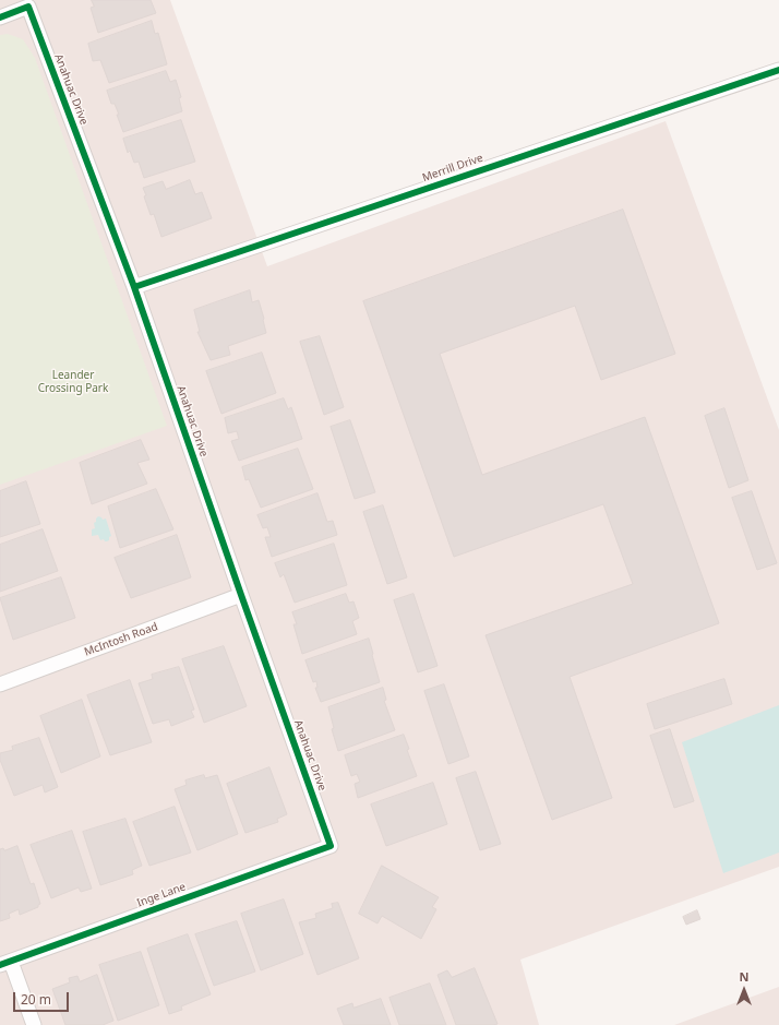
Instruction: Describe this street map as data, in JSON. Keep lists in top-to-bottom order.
{
  "streets": {
    "street": [
      "Anahuac Drive",
      "Merrill Drive",
      "McIntosh Road",
      "Inge Lane"
    ]
  },
  "crossings": [
    ["Anahuac Drive", "Merrill Drive"],
    ["Anahuac Drive", "McIntosh Road"],
    ["Anahuac Drive", "Inge Lane"]
  ],
  "parks": ["Leander Crossing Park"],
  "scale_bar": "20 m",
  "north": "top"
}
